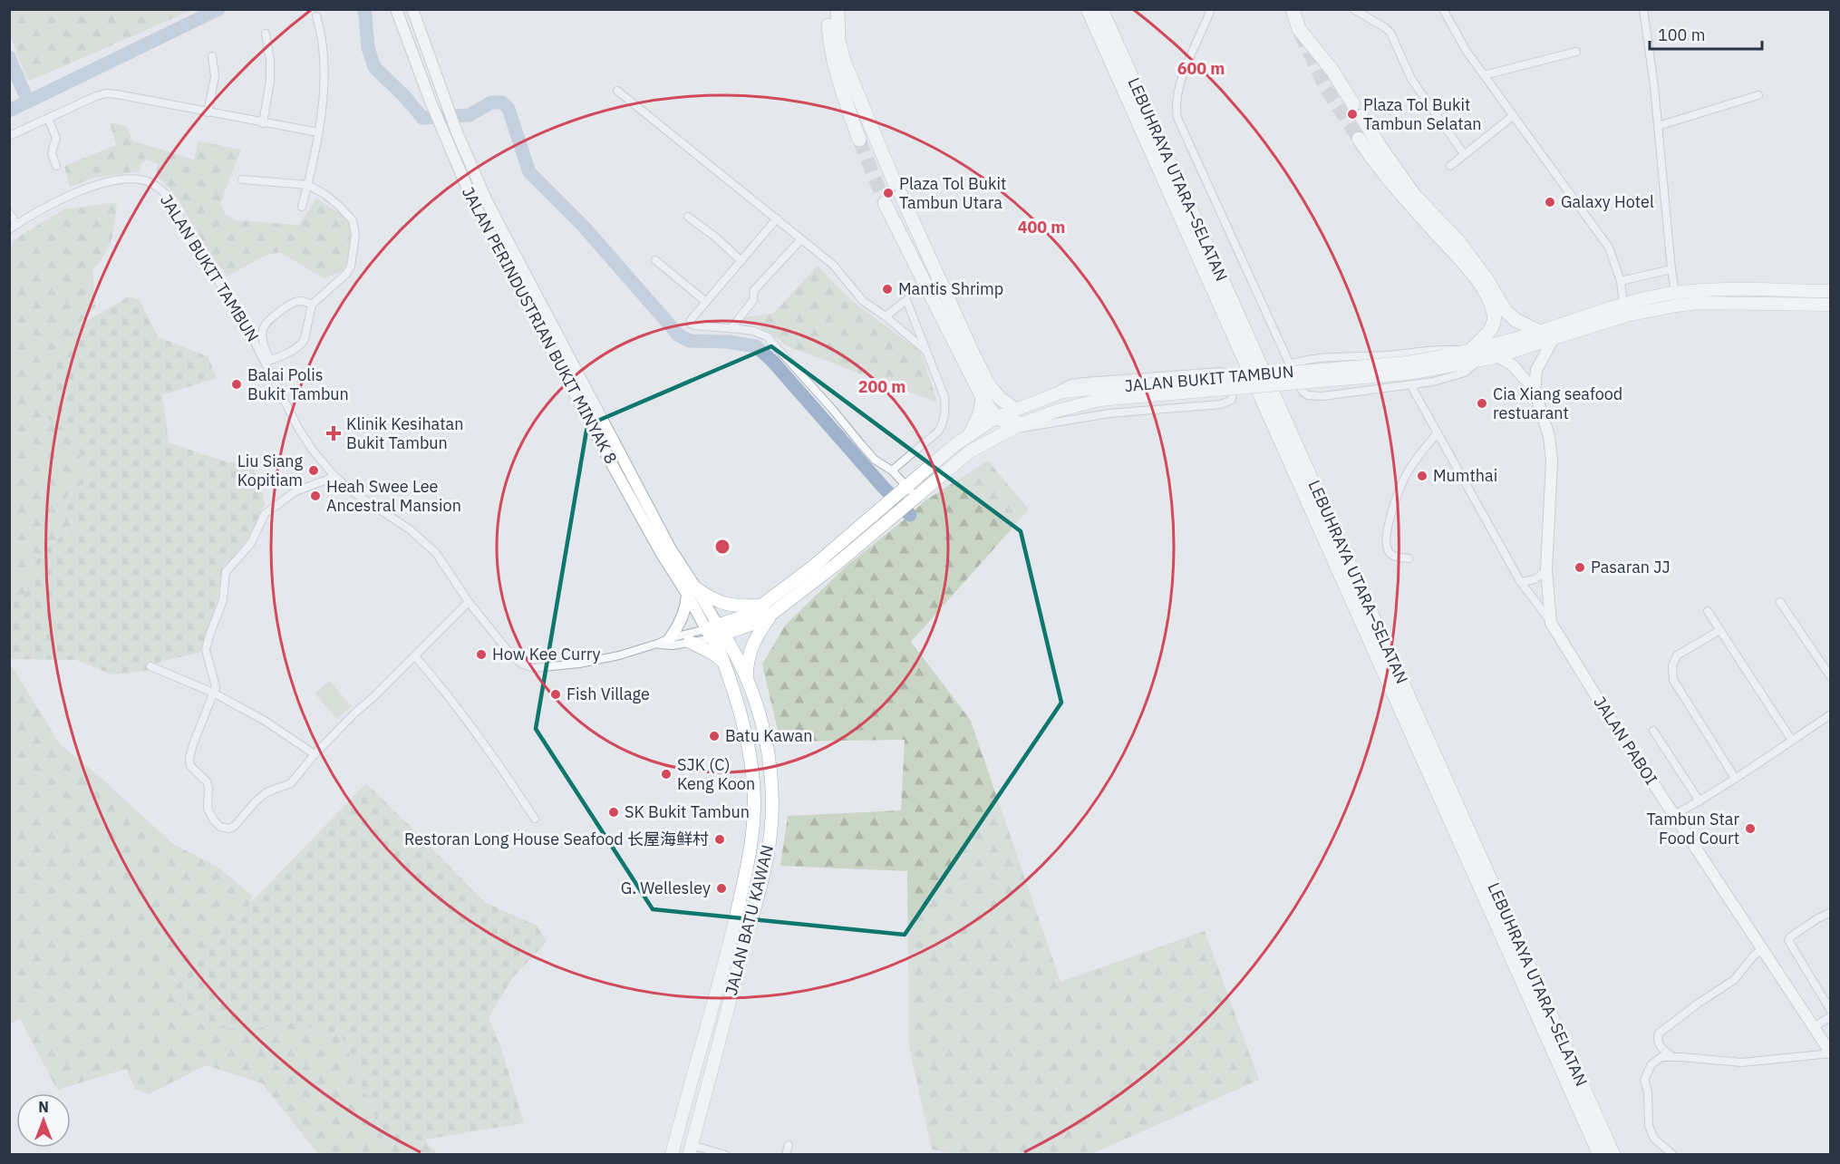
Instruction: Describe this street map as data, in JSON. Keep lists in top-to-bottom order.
{
  "streets": {
    "highway": ["LEBUHRAYA UTARA–SELATAN"],
    "main road": ["JALAN BUKIT TAMBUN", "JALAN BATU KAWAN"],
    "street": ["JALAN PERINDUSTRIAN BUKIT MINYAK 8", "JALAN PABOI"]
  },
  "crossings": [
    ["JALAN BUKIT TAMBUN", "JALAN PERINDUSTRIAN BUKIT MINYAK 8"],
    ["JALAN BUKIT TAMBUN", "JALAN PABOI"],
    ["JALAN BUKIT TAMBUN", "JALAN BATU KAWAN"],
    ["JALAN PERINDUSTRIAN BUKIT MINYAK 8", "JALAN BATU KAWAN"]
  ],
  "places": {
    "other": [
      "Plaza Tol Bukit Tambun Selatan",
      "Plaza Tol Bukit Tambun Utara",
      "Galaxy Hotel",
      "Mantis Shrimp",
      "Balai Polis Bukit Tambun",
      "Cia Xiang seafood restuarant",
      "Liu Siang Kopitiam",
      "Mumthai",
      "Heah Swee Lee Ancestral Mansion",
      "Pasaran JJ",
      "How Kee Curry",
      "Fish Village",
      "Batu Kawan",
      "SJK (C) Keng Koon",
      "SK Bukit Tambun",
      "Tambun Star Food Court",
      "Restoran Long House Seafood 长屋海鲜村",
      "G. Wellesley"
    ],
    "health": ["Klinik Kesihatan Bukit Tambun"]
  },
  "scale_bar": "100 m",
  "north": "top",
  "rings": ["600 m", "400 m", "200 m"]
}
